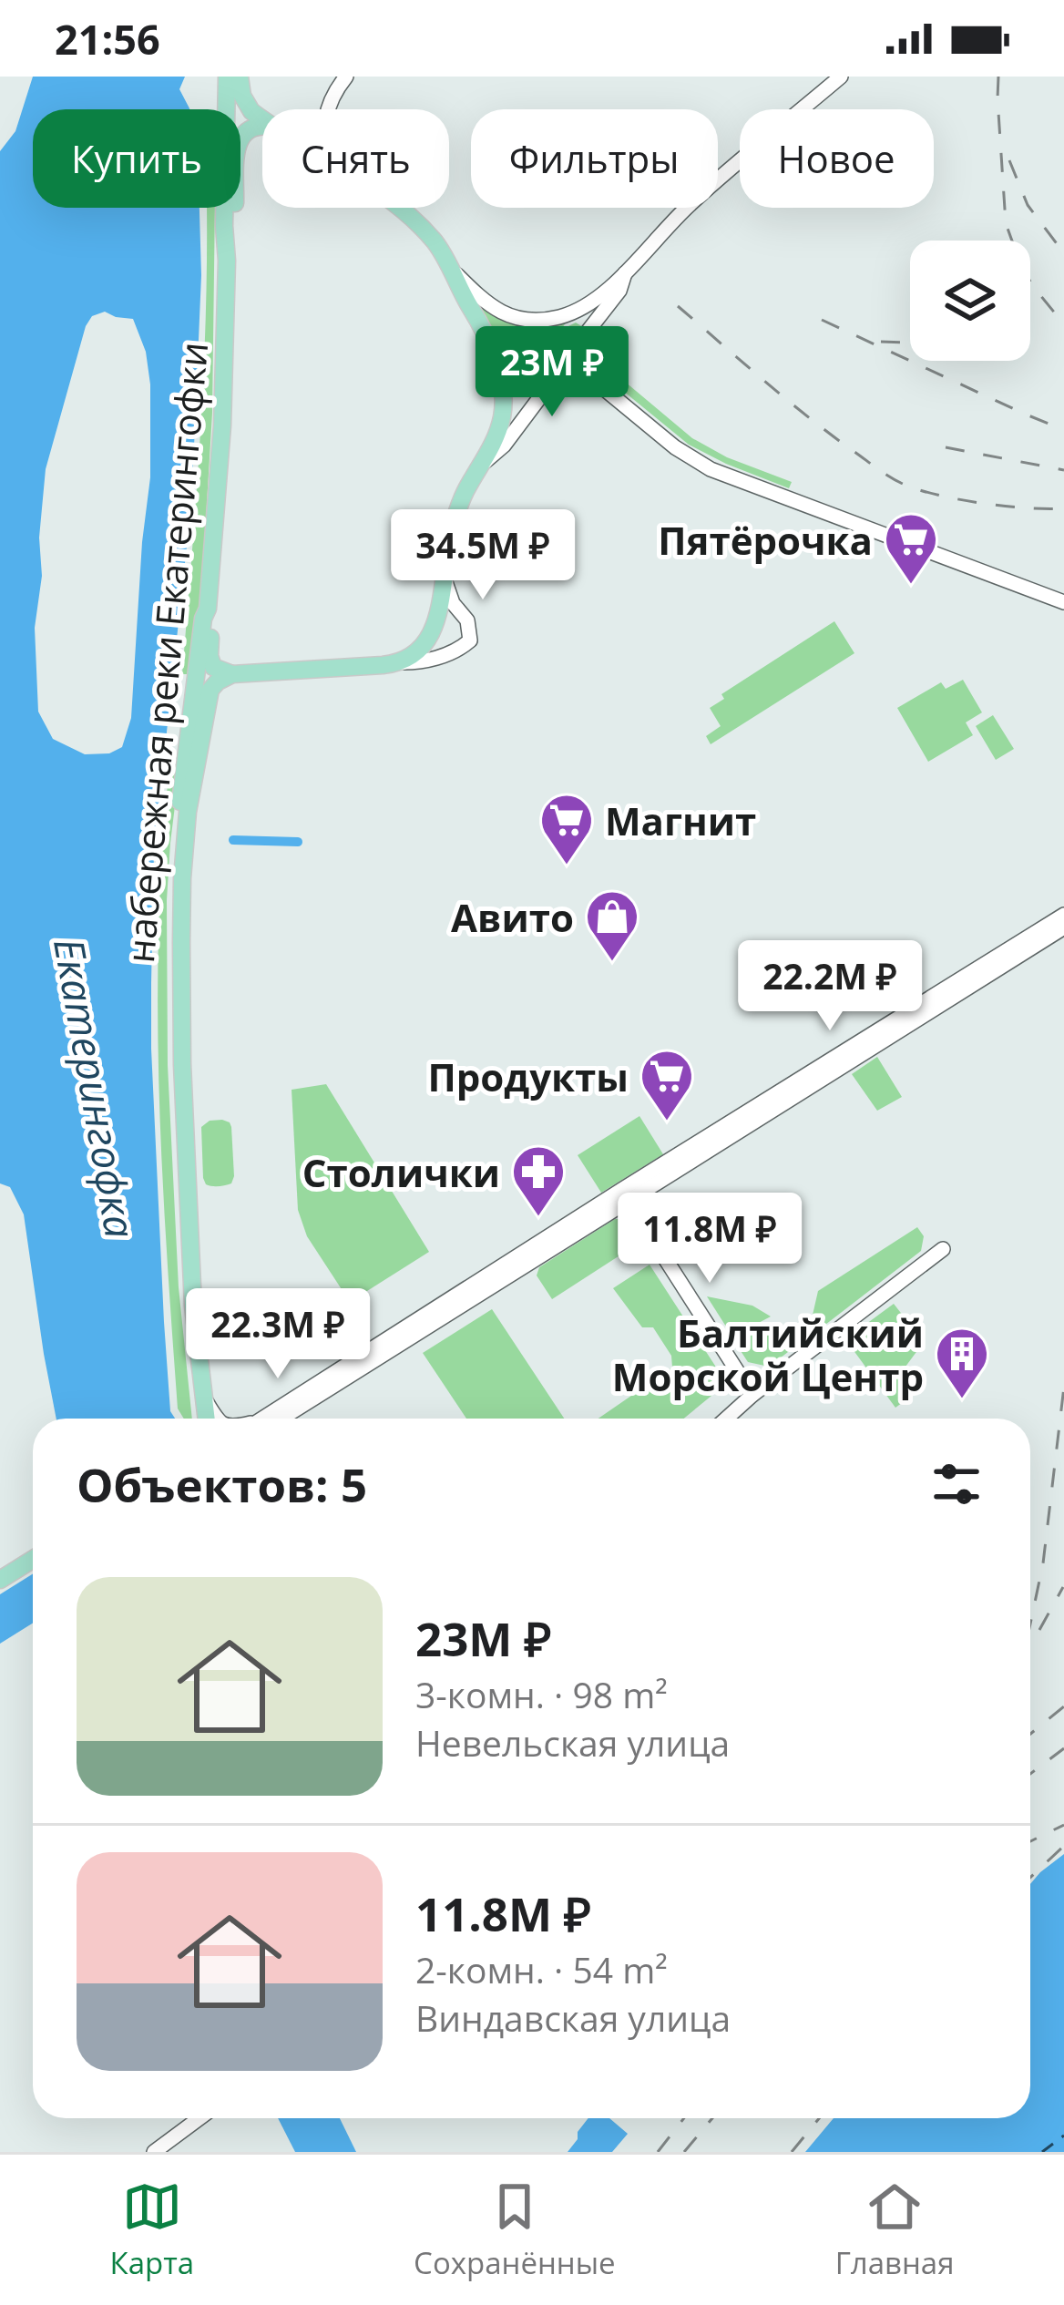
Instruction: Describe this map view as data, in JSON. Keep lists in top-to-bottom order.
{
  "streets": {
    "main road": ["набережная реки Екатерингофки"]
  },
  "water": ["Екатерингофка"],
  "places": {
    "supermarket": ["Пятёрочка", "Магнит", "Продукты"],
    "shop": ["Авито"],
    "pharmacy": ["Столички"],
    "building": ["Балтийский Морской Центр"]
  },
  "page": {
    "status": "21:56",
    "chip": [
      "Купить",
      "Снять",
      "Фильтры",
      "Новое"
    ],
    "price": [
      "23M ₽",
      "34.5M ₽",
      "22.2M ₽",
      "11.8M ₽",
      "22.3M ₽"
    ],
    "heading": "Объектов: 5",
    "list": [
      {
        "name": "23M ₽",
        "note": "3-комн. · 98 m² · Невельская улица"
      },
      {
        "name": "11.8M ₽",
        "note": "2-комн. · 54 m² · Виндавская улица"
      }
    ],
    "tabs": ["Карта", "Сохранённые", "Главная"]
  }
}
